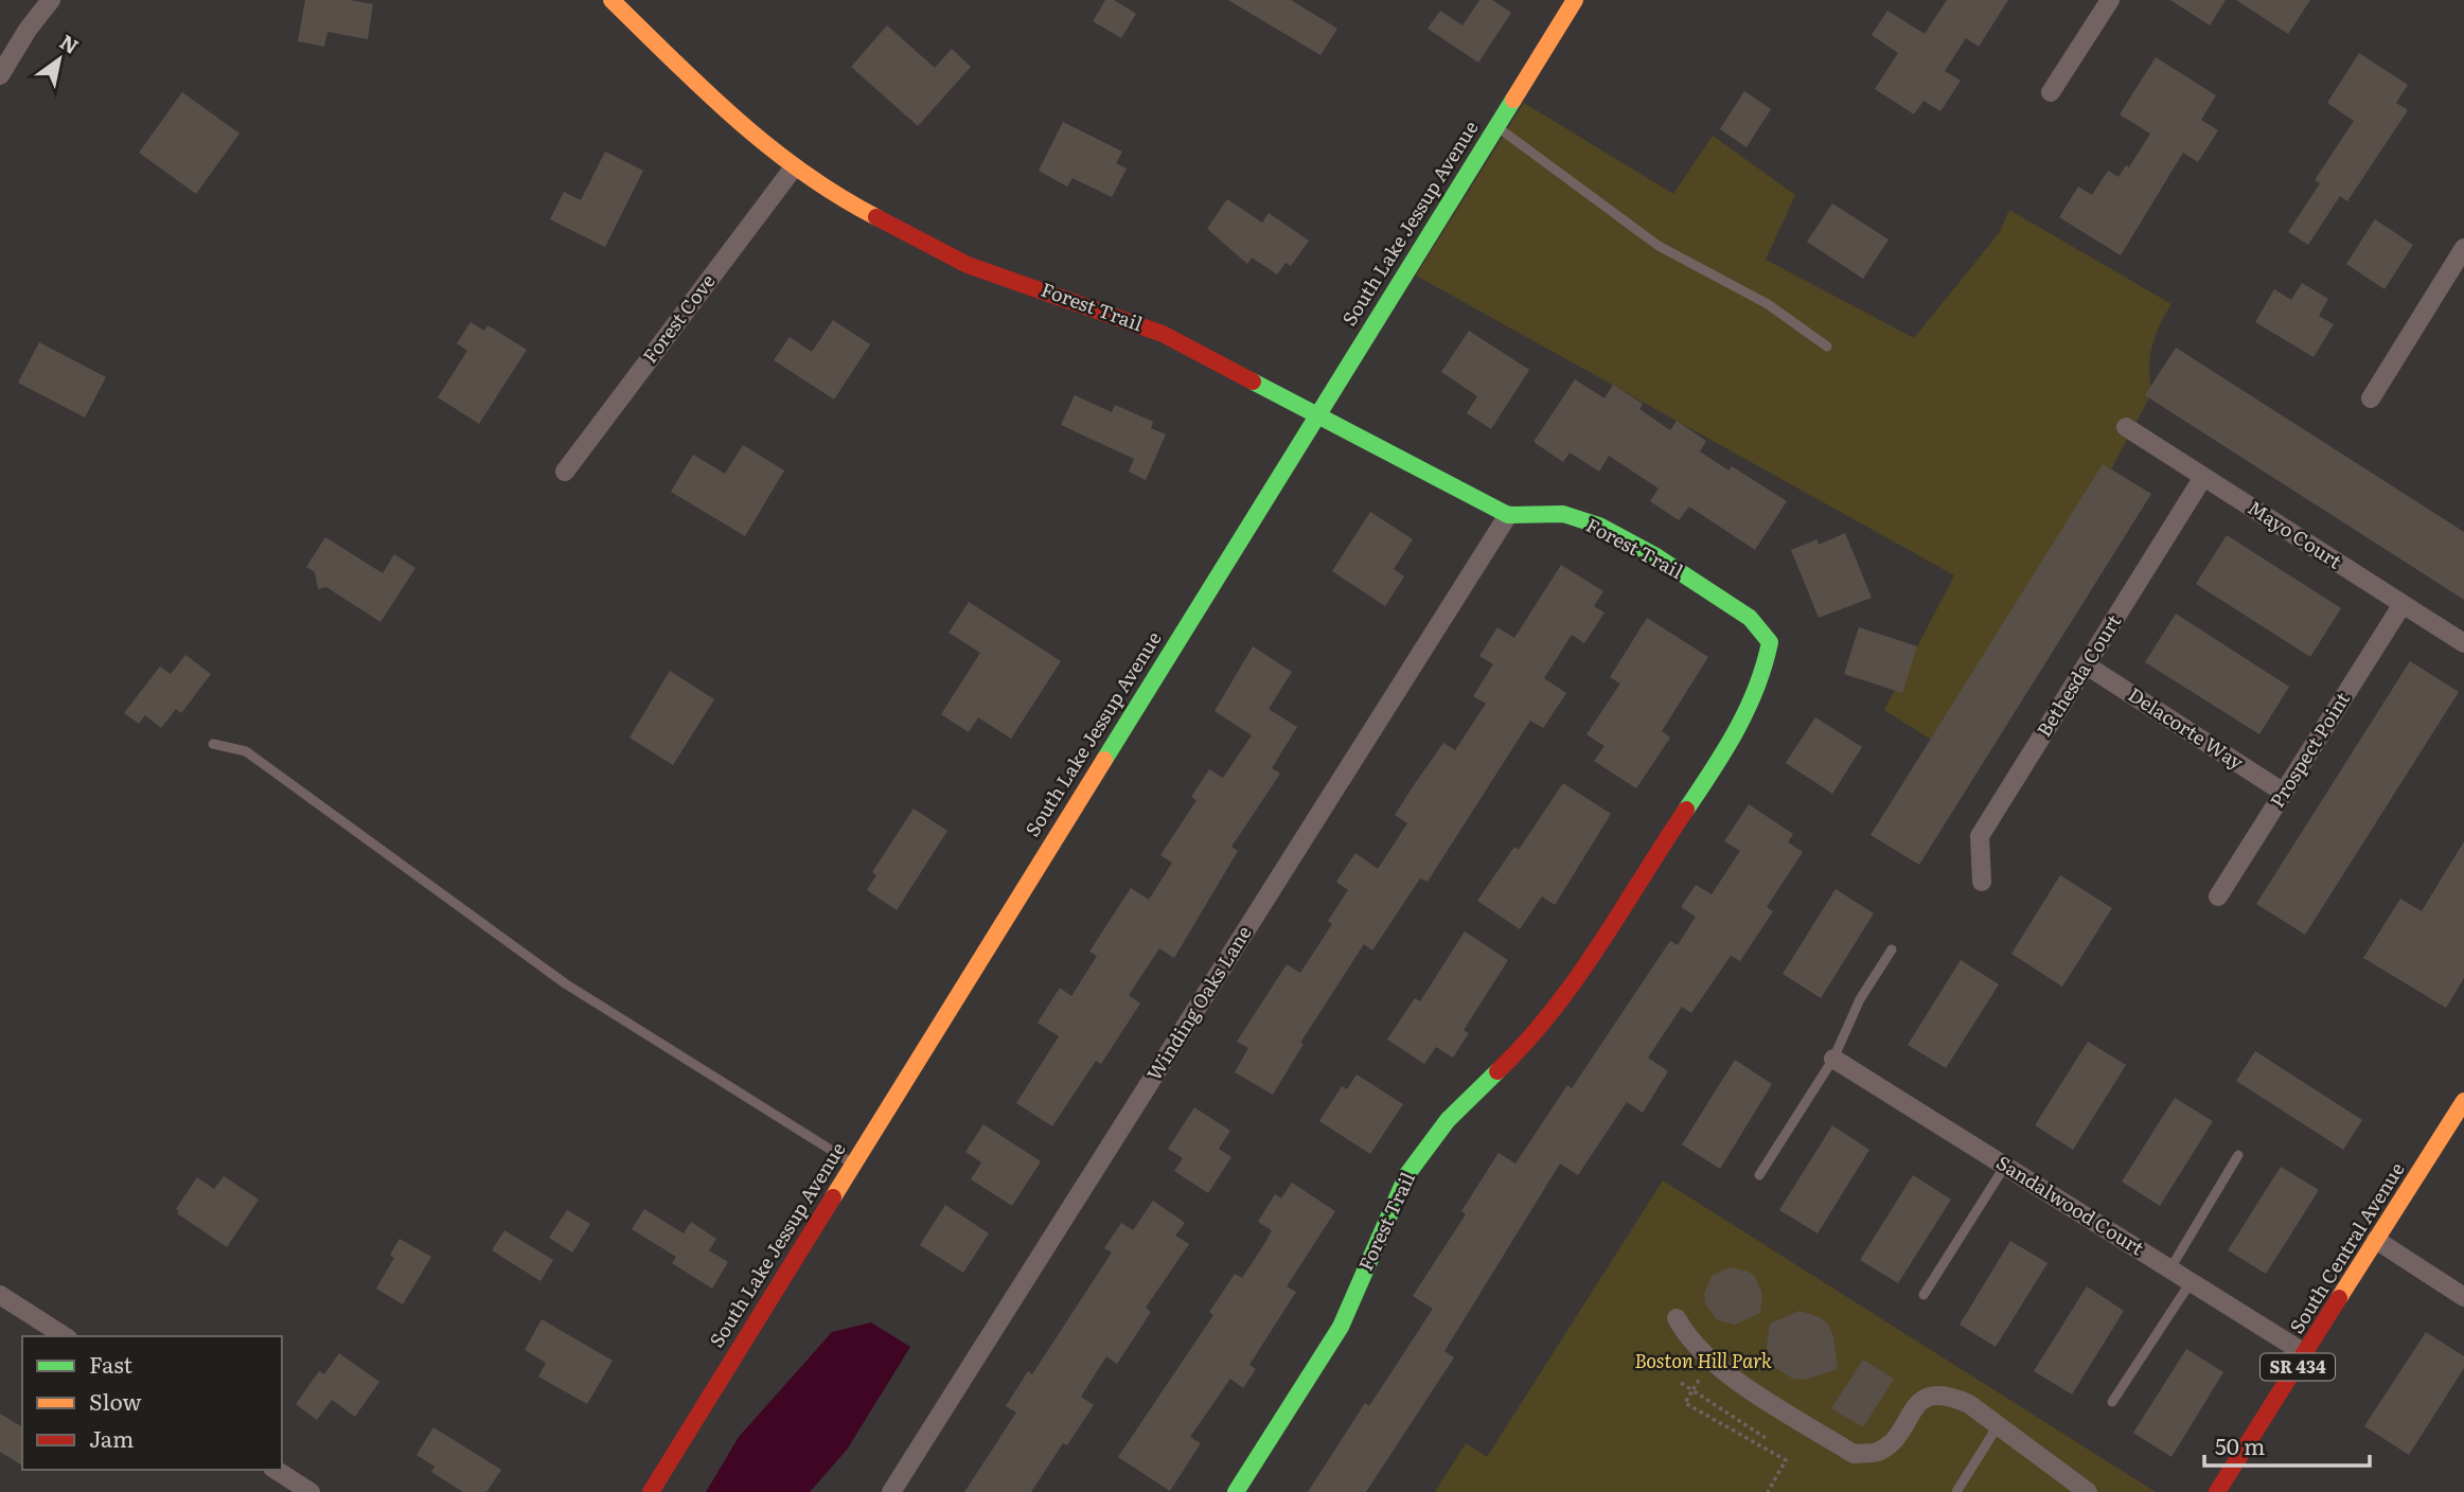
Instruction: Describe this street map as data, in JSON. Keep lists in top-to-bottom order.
{
  "streets": {
    "street": [
      "South Lake Jessup Avenue",
      "Forest Trail",
      "Forest Cove",
      "Mayo Court",
      "Bethesda Court",
      "Delacorte Way",
      "Prospect Point",
      "Winding Oaks Lane",
      "Sandalwood Court",
      "South Central Avenue",
      "SR 434"
    ]
  },
  "crossings": [
    ["South Lake Jessup Avenue", "Forest Trail"],
    ["Forest Trail", "Forest Cove"],
    ["Forest Trail", "Winding Oaks Lane"],
    ["Mayo Court", "Bethesda Court"],
    ["Mayo Court", "Prospect Point"],
    ["Bethesda Court", "Delacorte Way"],
    ["Delacorte Way", "Prospect Point"],
    ["Sandalwood Court", "South Central Avenue"]
  ],
  "parks": ["Boston Hill Park"],
  "legend": ["Fast", "Slow", "Jam"],
  "scale_bar": "50 m",
  "north": "top right"
}
